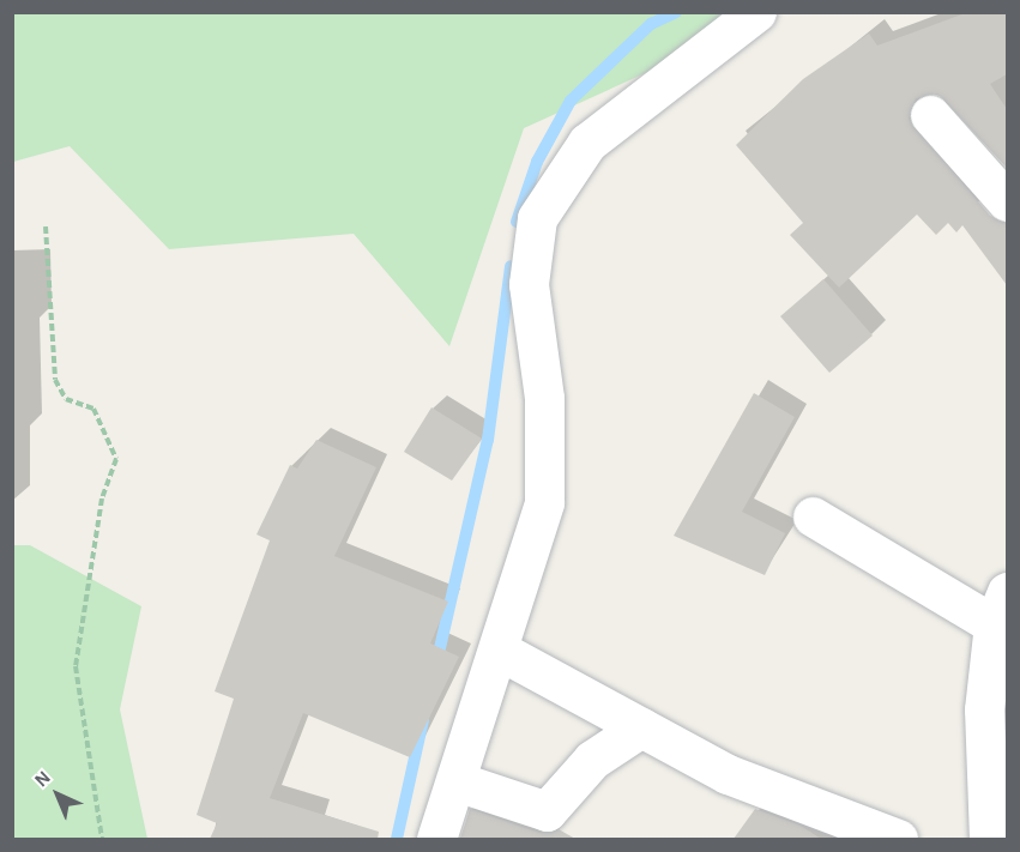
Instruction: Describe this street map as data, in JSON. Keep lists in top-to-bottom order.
{
  "north": "top left"
}
